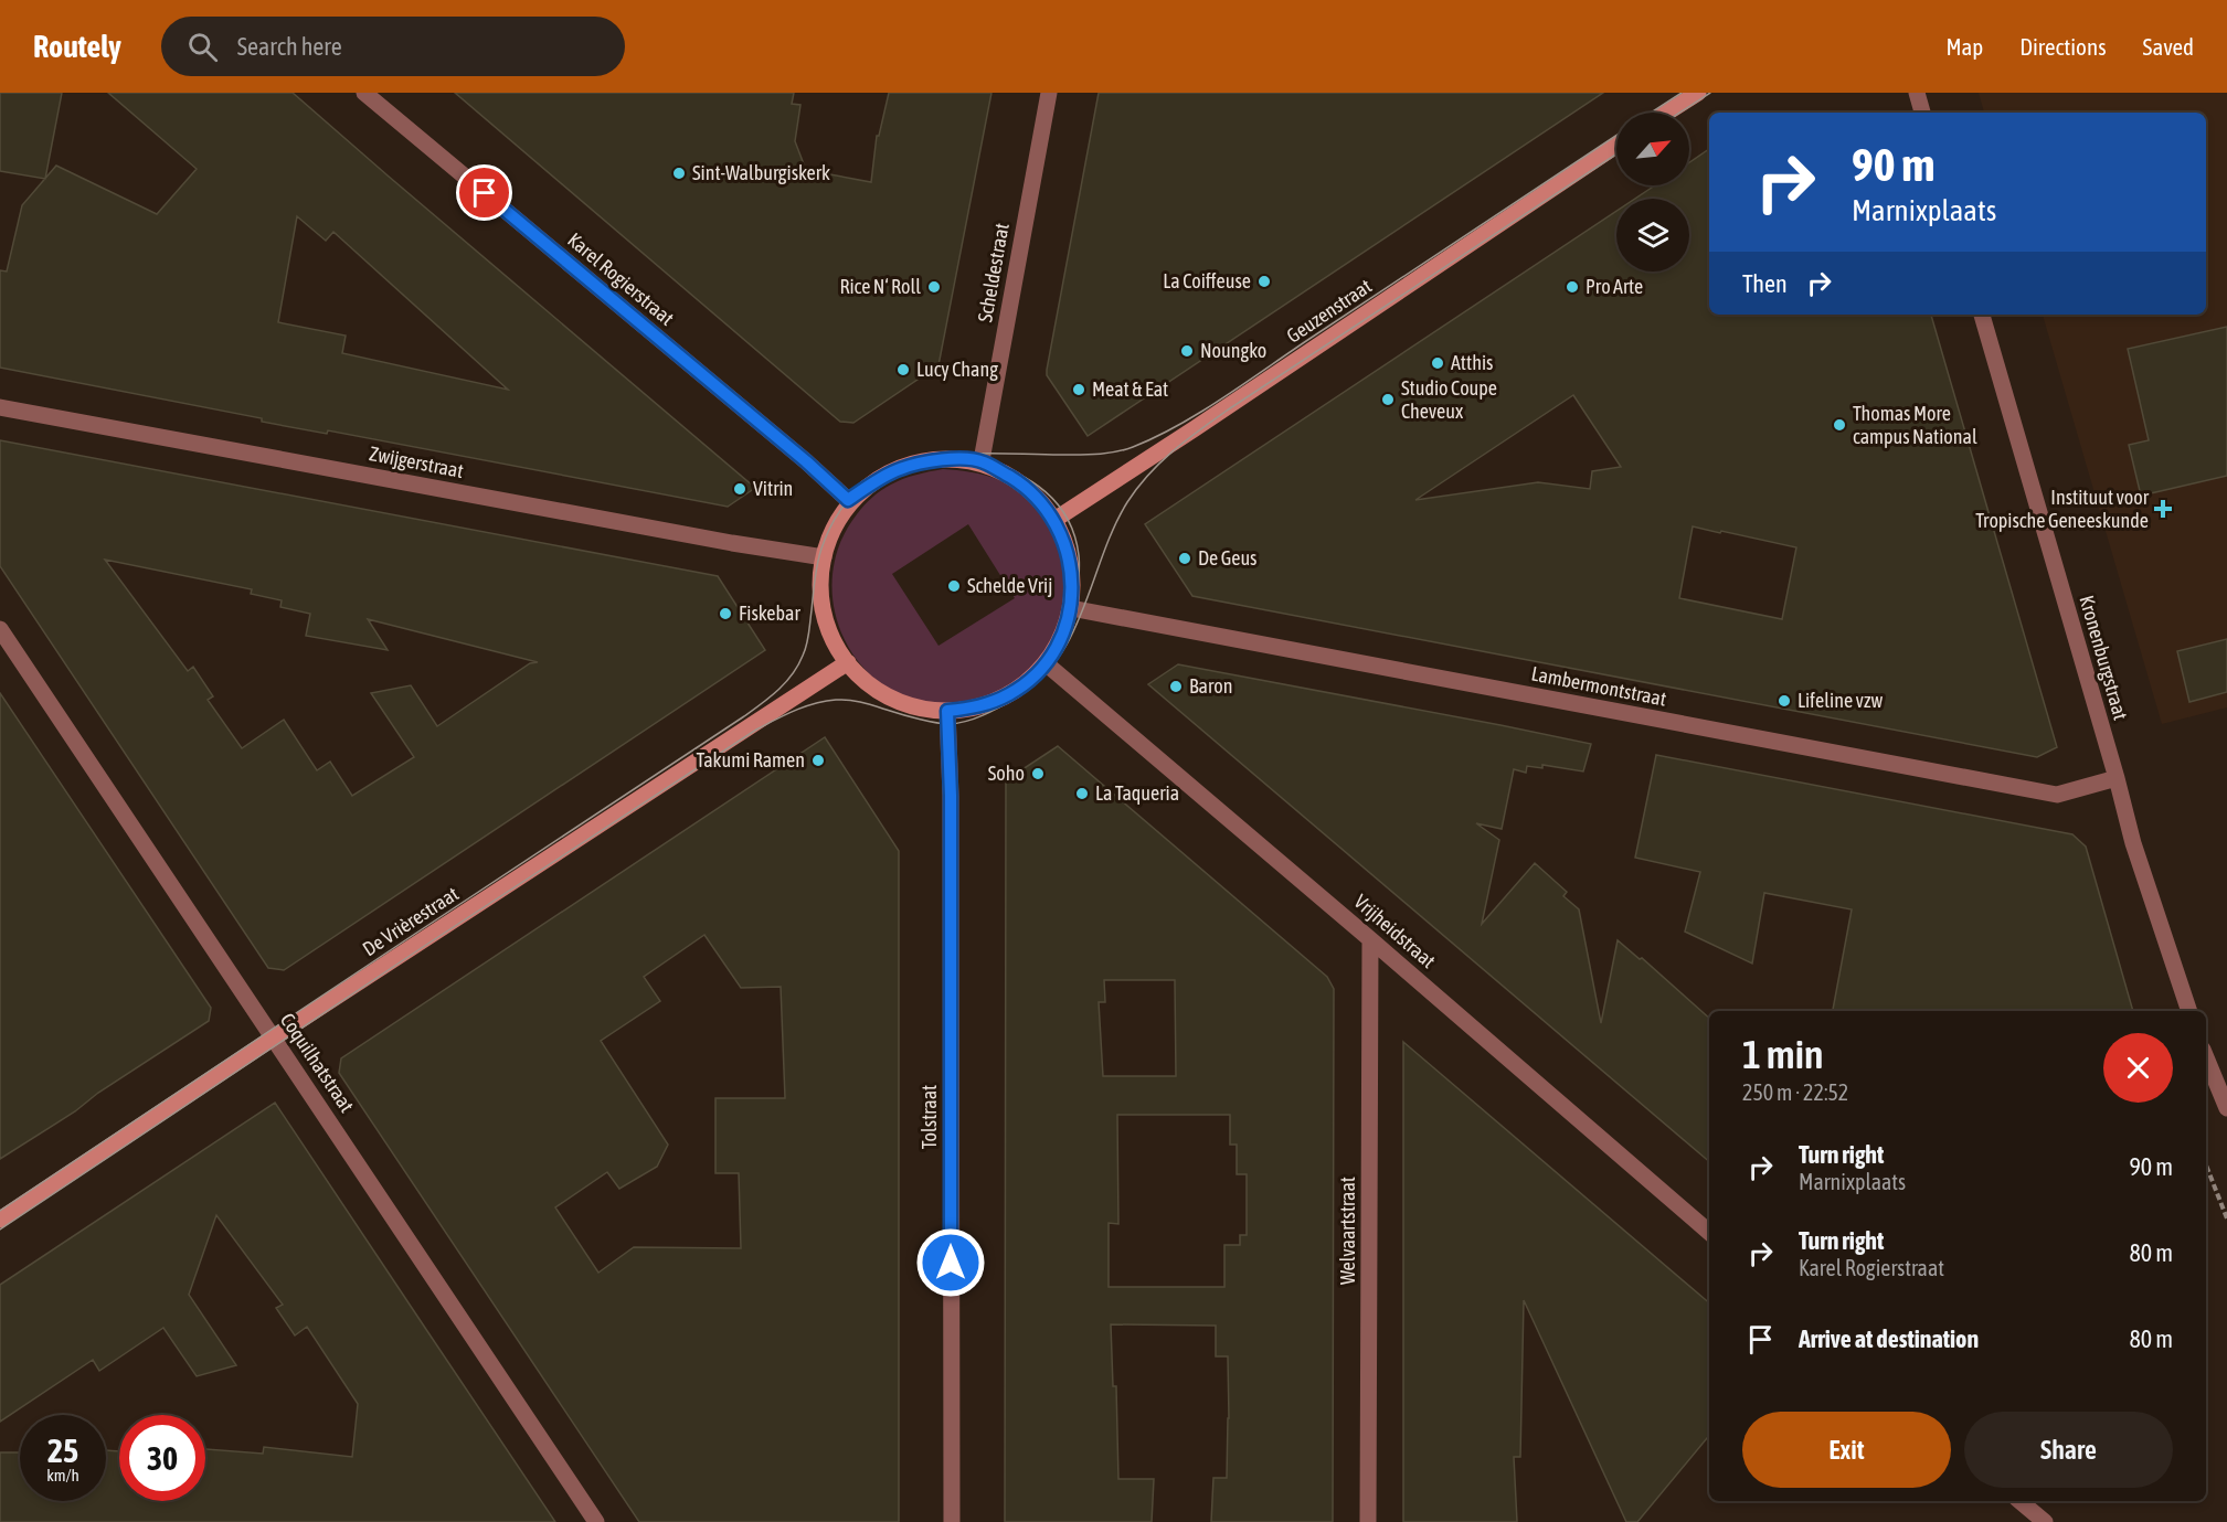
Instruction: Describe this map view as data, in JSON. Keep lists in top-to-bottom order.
{
  "streets": {
    "street": [
      "Scheldestraat",
      "Karel Rogierstraat",
      "Geuzenstraat",
      "Zwijgerstraat",
      "Kronenburgstraat",
      "Lambermontstraat",
      "De Vrièrestraat",
      "Vrijheidstraat",
      "Coquilhatstraat",
      "Tolstraat",
      "Welvaartstraat"
    ]
  },
  "crossings": [
    ["Kronenburgstraat", "Lambermontstraat"],
    ["De Vrièrestraat", "Coquilhatstraat"],
    ["Vrijheidstraat", "Welvaartstraat"]
  ],
  "places": {
    "other": [
      "Sint-Walburgiskerk",
      "La Coiffeuse",
      "Rice N‘ Roll",
      "Pro Arte",
      "Noungko",
      "Atthis",
      "Lucy Chang",
      "Meat & Eat",
      "Studio Coupe Cheveux",
      "Thomas More campus National",
      "Vitrin",
      "De Geus",
      "Schelde Vrij",
      "Fiskebar",
      "Baron",
      "Lifeline vzw",
      "Takumi Ramen",
      "Soho",
      "La Taqueria"
    ],
    "health": ["Instituut voor Tropische Geneeskunde"]
  },
  "north": "top right",
  "page": {
    "header": "Routely",
    "search": "Search here",
    "nav": ["Map", "Directions", "Saved"],
    "turn": ["90 m", "Marnixplaats"],
    "then": "Then",
    "heading": ["1 min", "250 m · 22:52"],
    "list": [
      {
        "name": "Turn right",
        "note": "Marnixplaats",
        "value": "90 m"
      },
      {
        "name": "Turn right",
        "note": "Karel Rogierstraat",
        "value": "80 m"
      },
      {
        "name": "Arrive at destination",
        "value": "80 m"
      }
    ],
    "buttons": ["Exit", "Share"],
    "speed": "25 km/h",
    "limit": "30"
  }
}
